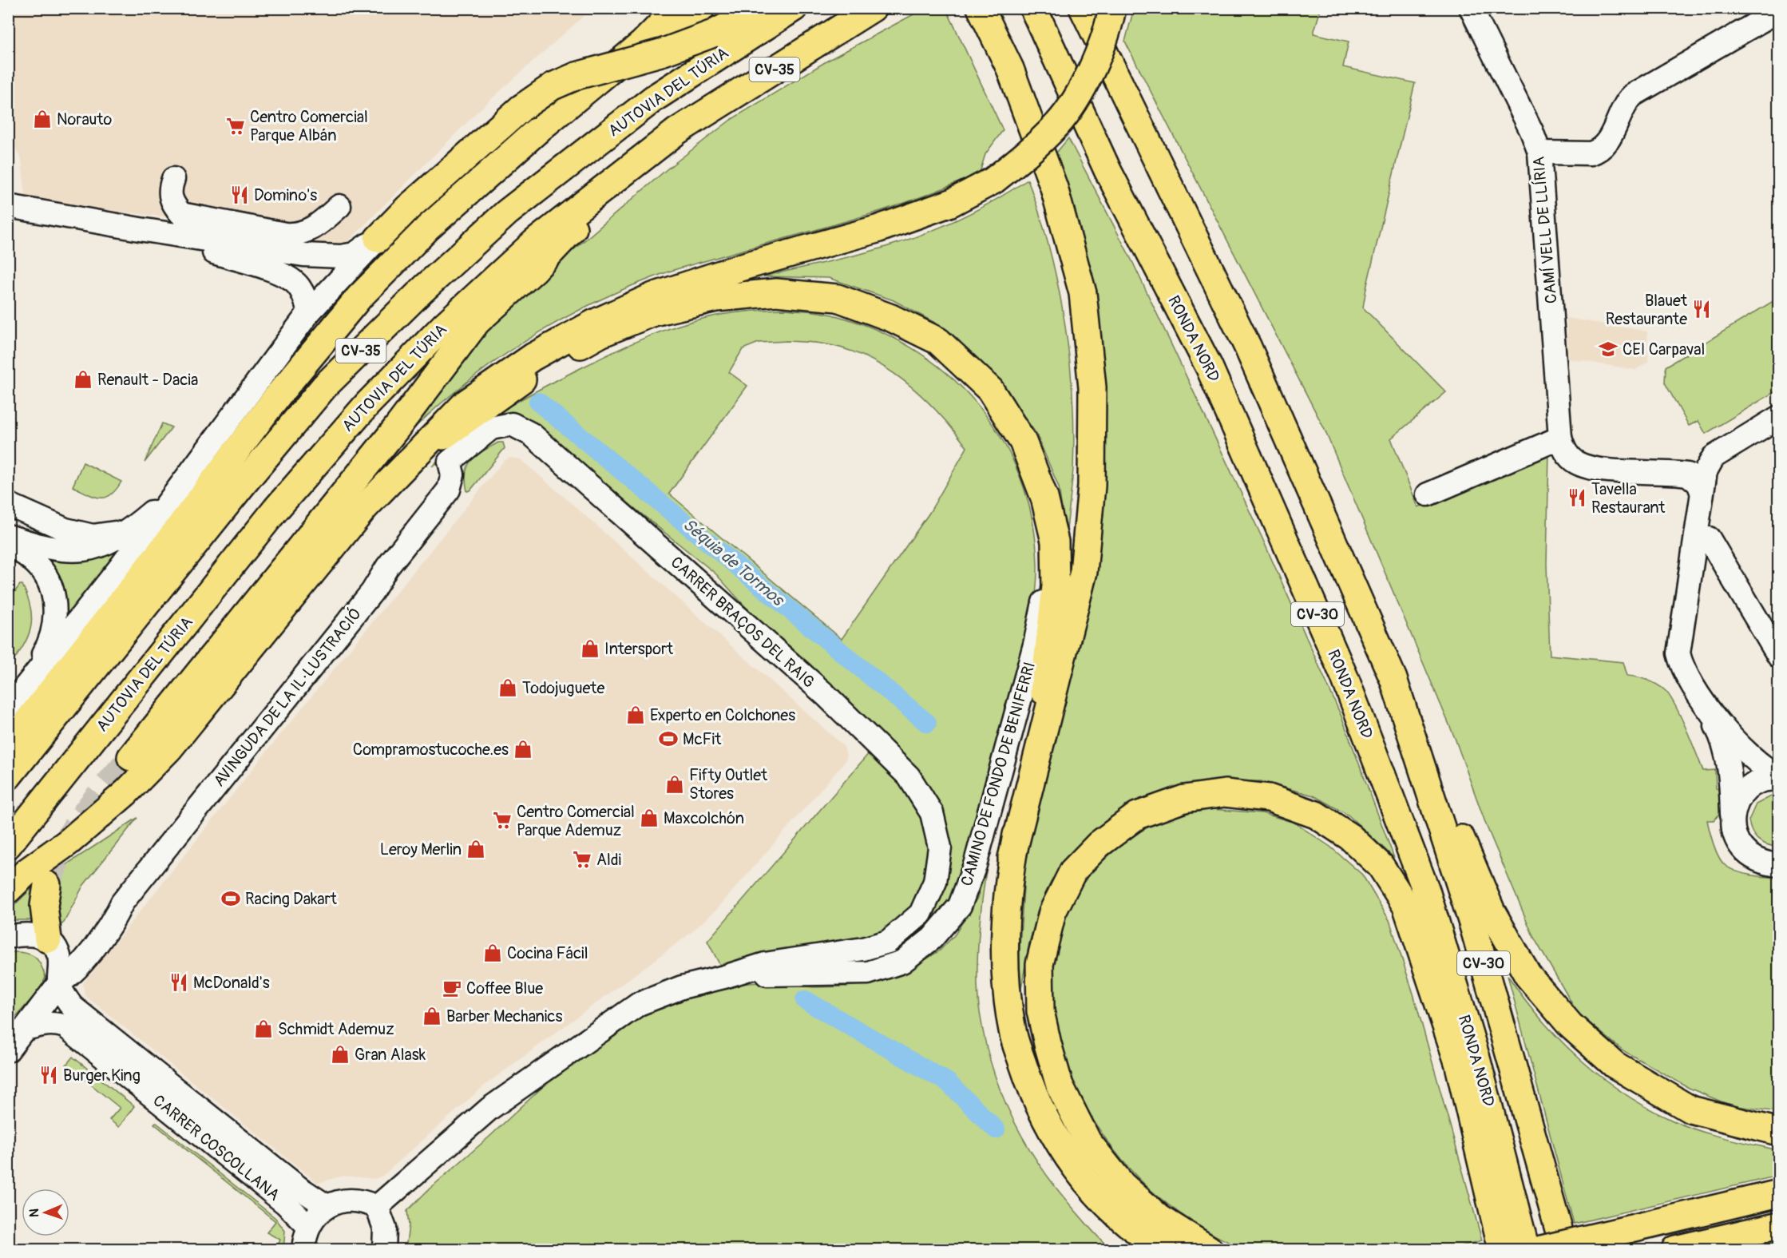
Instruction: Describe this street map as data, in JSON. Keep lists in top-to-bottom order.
{
  "streets": {
    "main road": [
      "CV-35",
      "AUTOVIA DEL TÚRIA",
      "RONDA NORD",
      "CV-30"
    ],
    "street": [
      "CAMÍ VELL DE LLÍRIA",
      "CARRER BRAÇOS DEL RAIG",
      "AVINGUDA DE LA IL·LUSTRACIÓ",
      "CAMINO DE FONDO DE BENIFERRI",
      "CARRER COSCOLLANA"
    ]
  },
  "crossings": [
    ["CARRER BRAÇOS DEL RAIG", "AVINGUDA DE LA IL·LUSTRACIÓ"],
    ["CARRER BRAÇOS DEL RAIG", "CAMINO DE FONDO DE BENIFERRI"],
    ["AVINGUDA DE LA IL·LUSTRACIÓ", "CARRER COSCOLLANA"]
  ],
  "water": ["Séquia de Tormos"],
  "places": {
    "shop": [
      "Norauto",
      "Renault - Dacia",
      "Intersport",
      "Todojuguete",
      "Experto en Colchones",
      "Compramostucoche.es",
      "Fifty Outlet Stores",
      "Maxcolchón",
      "Leroy Merlin",
      "Cocina Fácil",
      "Barber Mechanics",
      "Schmidt Ademuz",
      "Gran Alask"
    ],
    "supermarket": ["Centro Comercial Parque Albán", "Centro Comercial Parque Ademuz", "Aldi"],
    "restaurant": [
      "Domino's",
      "Blauet Restaurante",
      "Tavella Restaurant",
      "McDonald's",
      "Burger King"
    ],
    "school or university": ["CEI Carpaval"],
    "sports": ["McFit", "Racing Dakart"],
    "cafe": ["Coffee Blue"]
  },
  "north": "left"
}
